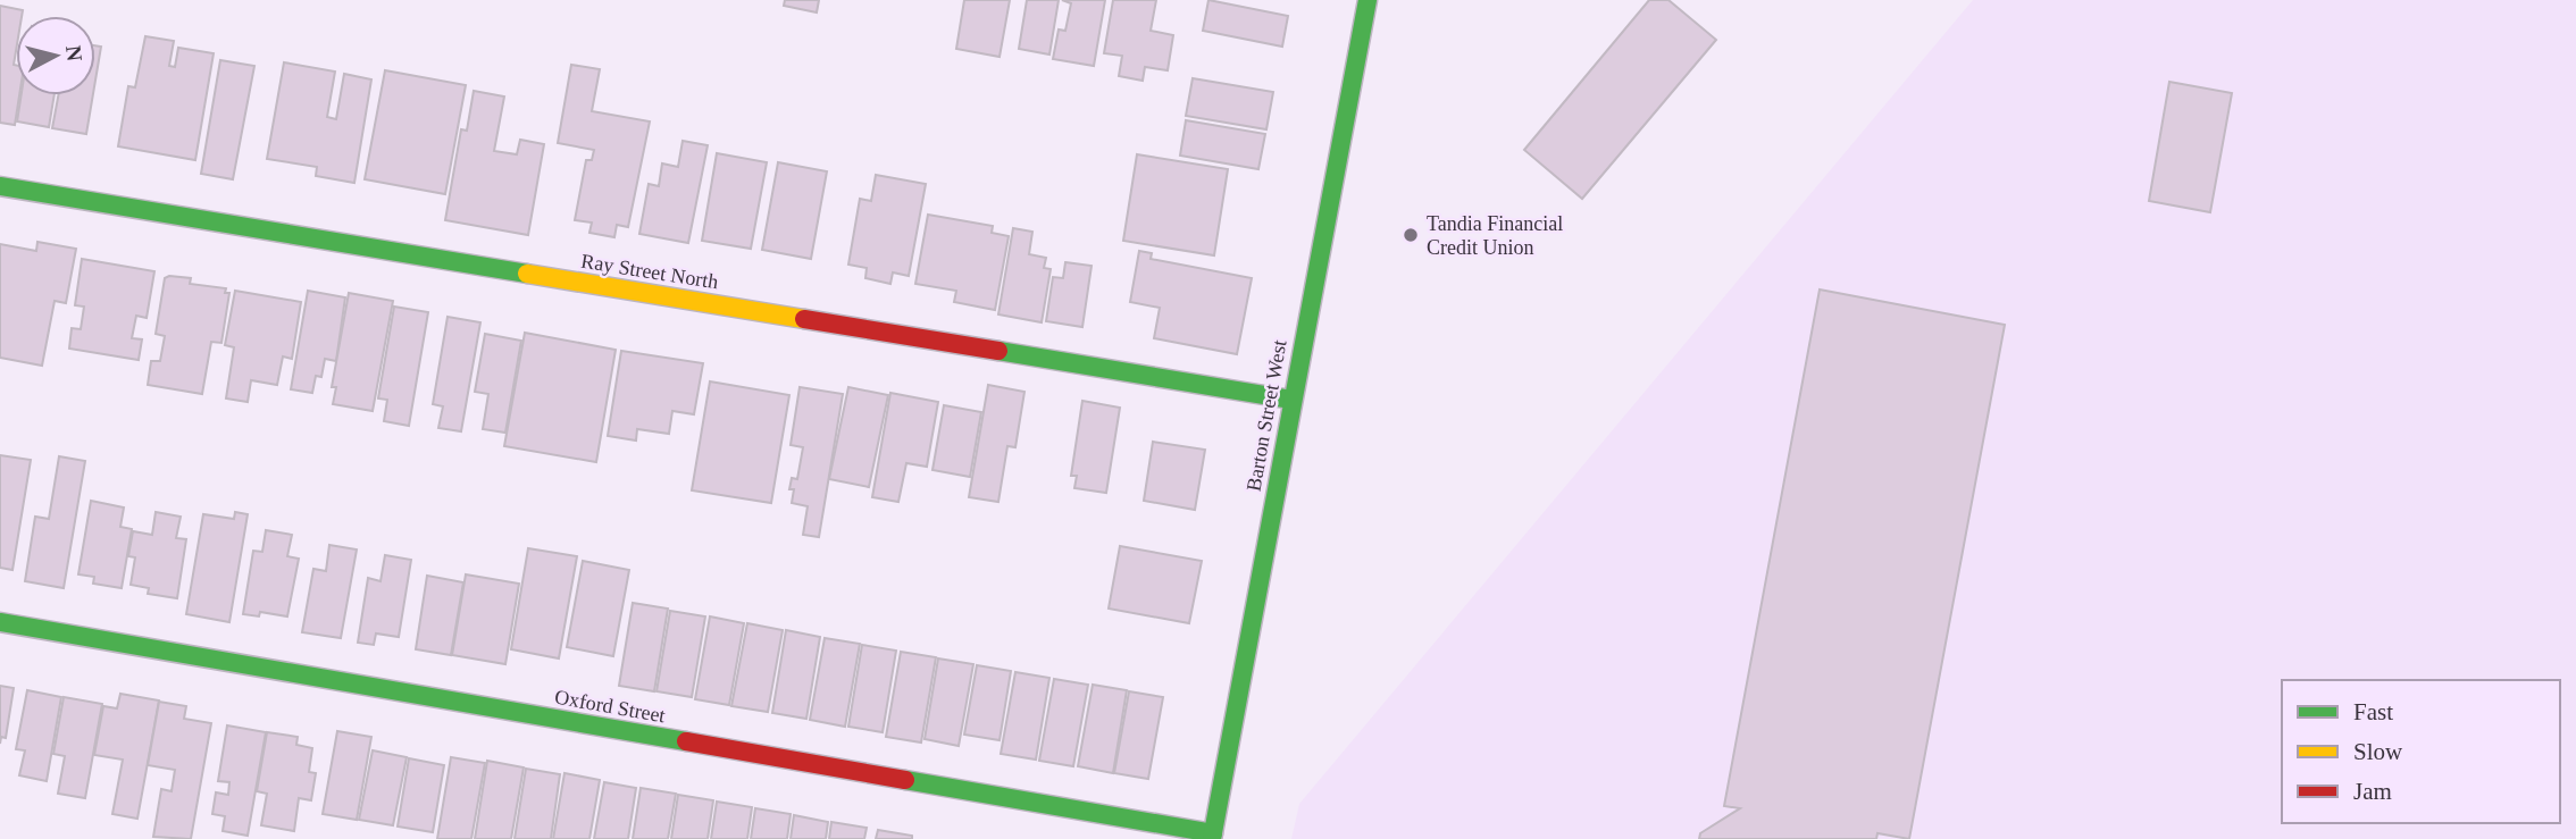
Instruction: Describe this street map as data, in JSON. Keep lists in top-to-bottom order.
{
  "streets": {
    "street": ["Ray Street North", "Barton Street West", "Oxford Street"]
  },
  "crossings": [
    ["Ray Street North", "Barton Street West"],
    ["Barton Street West", "Oxford Street"]
  ],
  "places": ["Tandia Financial Credit Union"],
  "legend": ["Fast", "Slow", "Jam"],
  "north": "right"
}
